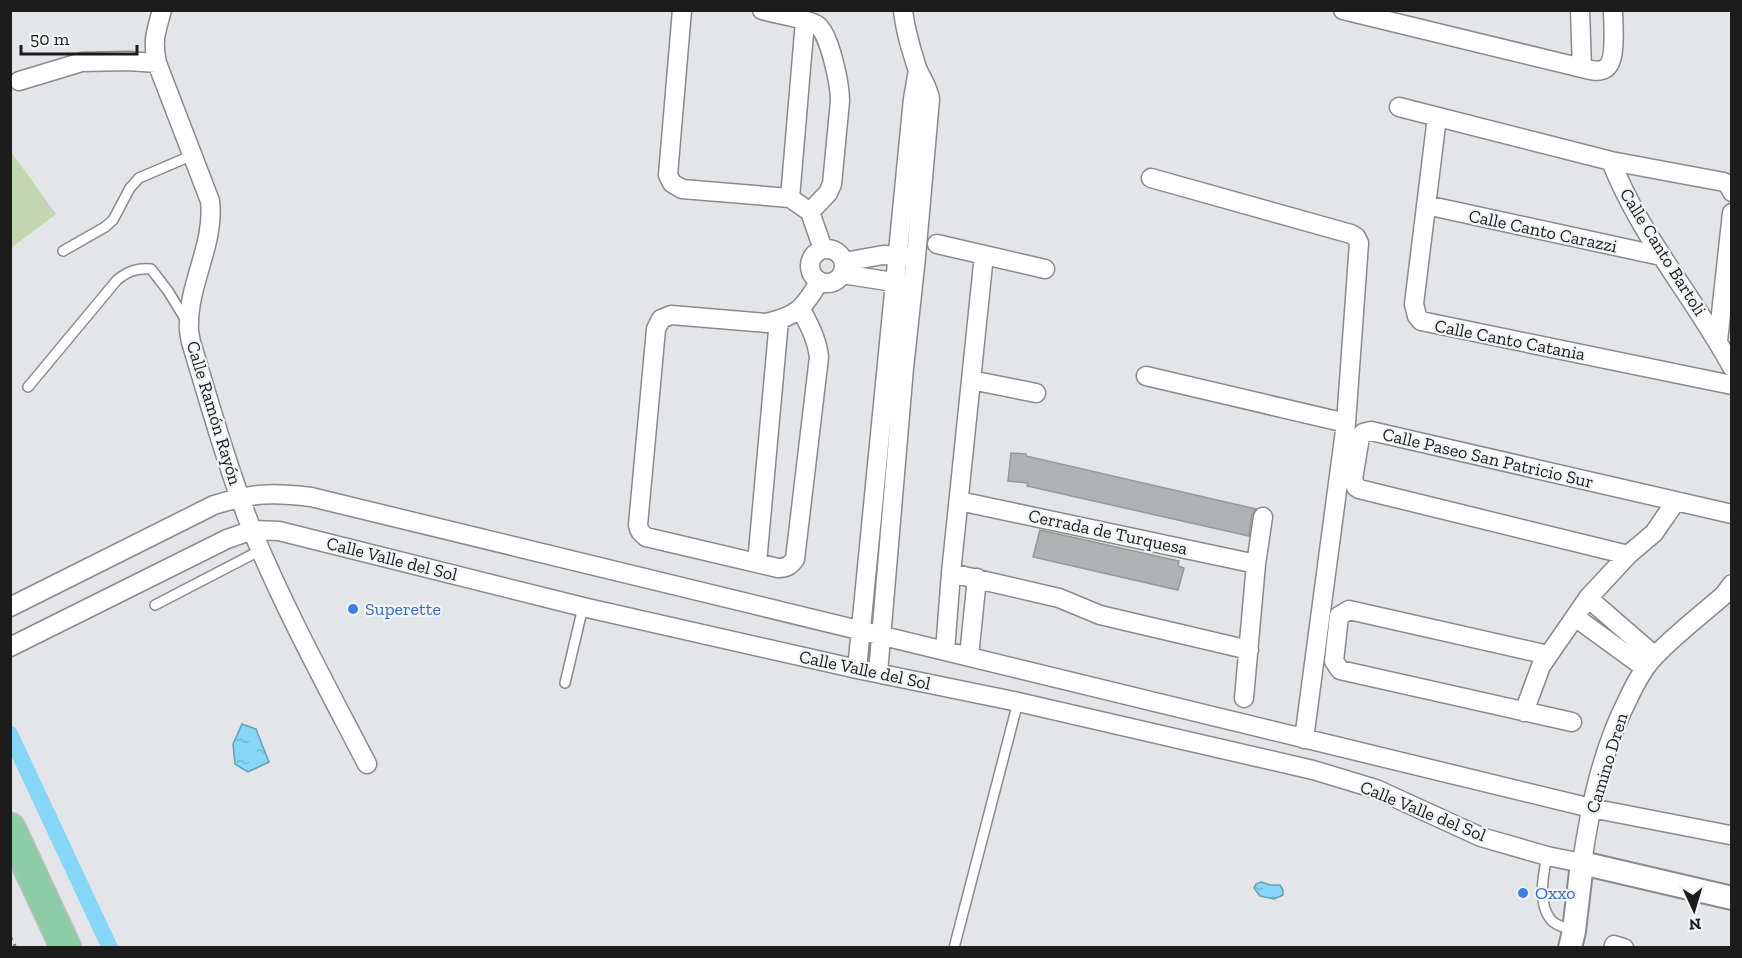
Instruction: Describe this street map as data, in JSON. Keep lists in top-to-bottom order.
{
  "streets": {
    "street": [
      "Calle Canto Carazzi",
      "Calle Canto Bartoli",
      "Calle Canto Catania",
      "Calle Ramón Rayón",
      "Calle Paseo San Patricio Sur",
      "Cerrada de Turquesa",
      "Calle Valle del Sol",
      "Camino Dren"
    ]
  },
  "crossings": [
    ["Calle Canto Carazzi", "Calle Canto Bartoli"],
    ["Calle Canto Carazzi", "Calle Canto Catania"],
    ["Calle Ramón Rayón", "Calle Valle del Sol"],
    ["Calle Valle del Sol", "Camino Dren"]
  ],
  "places": ["Superette", "Oxxo"],
  "scale_bar": "50 m",
  "north": "bottom"
}
